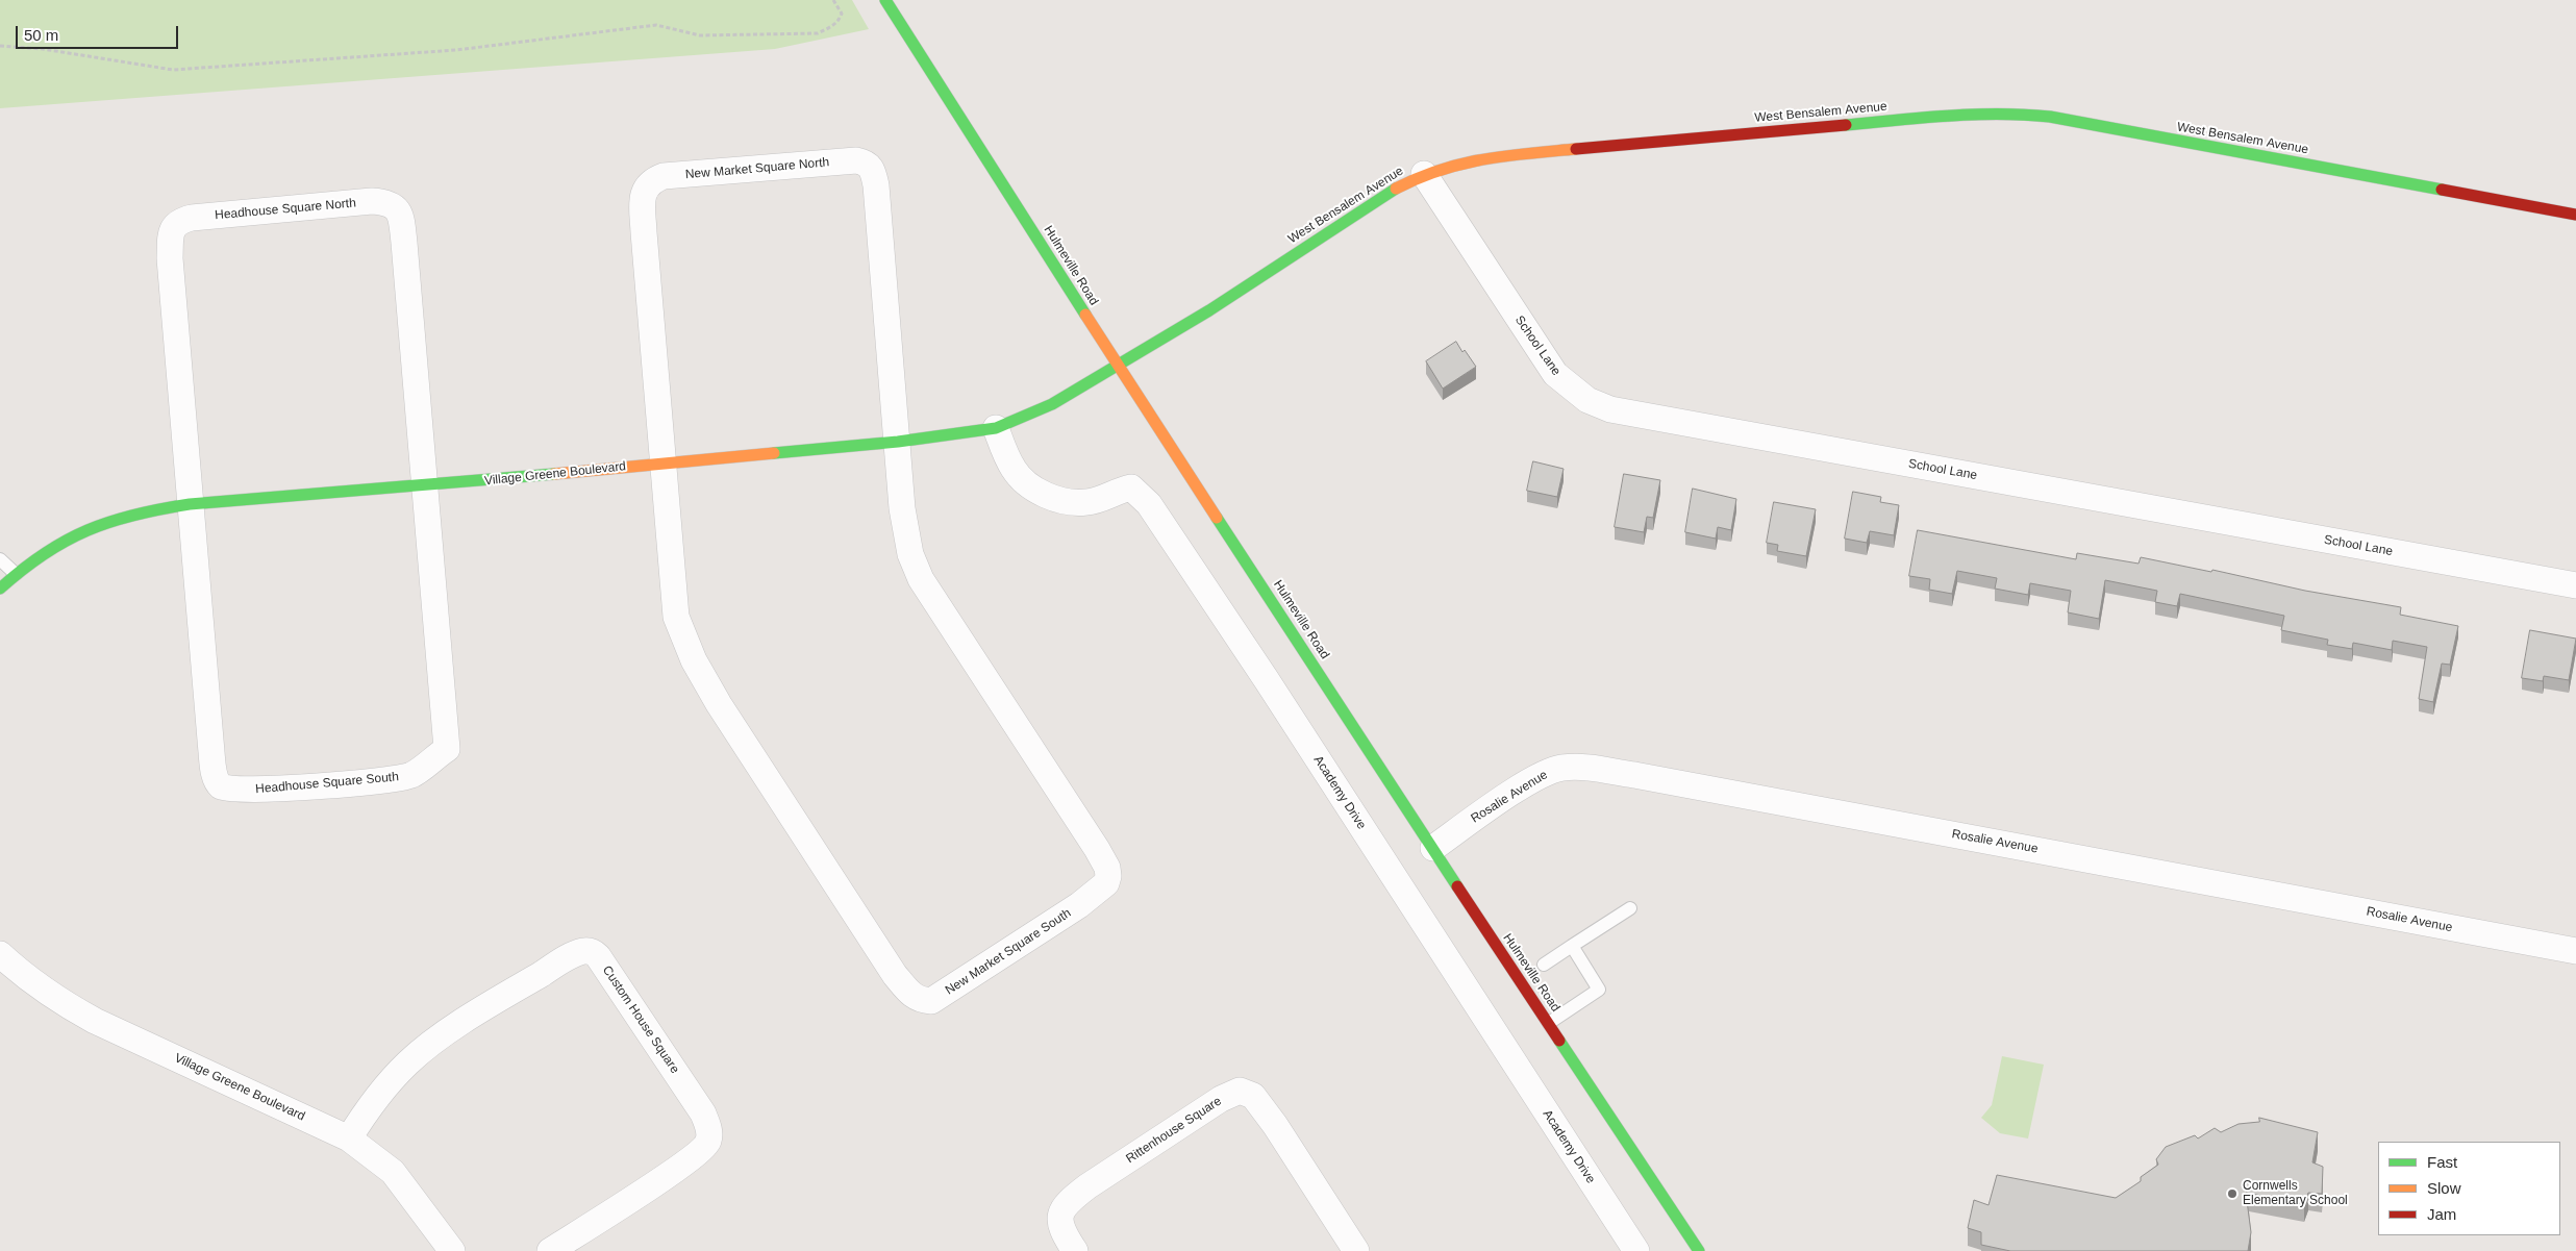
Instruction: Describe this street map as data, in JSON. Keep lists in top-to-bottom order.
{
  "streets": {
    "street": [
      "West Bensalem Avenue",
      "New Market Square North",
      "Headhouse Square North",
      "Hulmeville Road",
      "School Lane",
      "Village Greene Boulevard",
      "Headhouse Square South",
      "Academy Drive",
      "Rosalie Avenue",
      "New Market Square South",
      "Custom House Square",
      "Rittenhouse Square"
    ]
  },
  "crossings": [
    ["West Bensalem Avenue", "Hulmeville Road"],
    ["West Bensalem Avenue", "School Lane"],
    ["West Bensalem Avenue", "Village Greene Boulevard"],
    ["New Market Square North", "Village Greene Boulevard"],
    ["New Market Square North", "New Market Square South"],
    ["Headhouse Square North", "Village Greene Boulevard"],
    ["Headhouse Square North", "Headhouse Square South"],
    ["Hulmeville Road", "Village Greene Boulevard"],
    ["Hulmeville Road", "Rosalie Avenue"],
    ["Village Greene Boulevard", "Headhouse Square South"],
    ["Village Greene Boulevard", "Academy Drive"],
    ["Village Greene Boulevard", "New Market Square South"],
    ["Village Greene Boulevard", "Custom House Square"]
  ],
  "places": ["Cornwells Elementary School"],
  "legend": ["Fast", "Slow", "Jam"],
  "scale_bar": "50 m"
}
